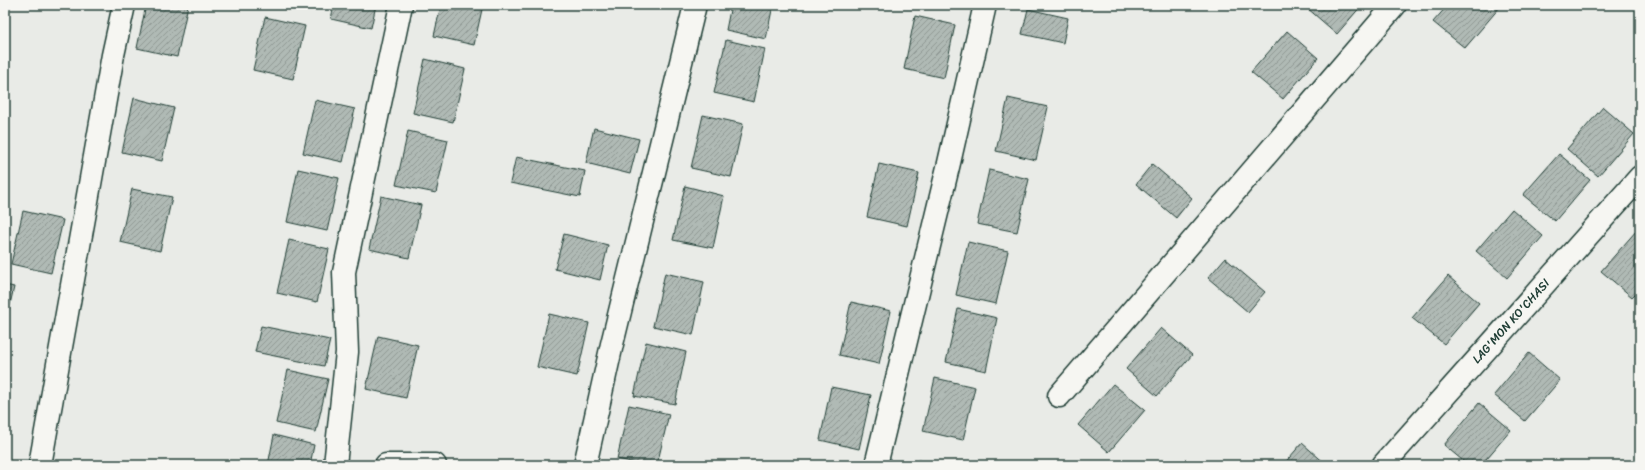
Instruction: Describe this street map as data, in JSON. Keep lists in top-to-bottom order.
{
  "streets": {
    "street": ["LAG'MON KO'CHASI"]
  }
}
